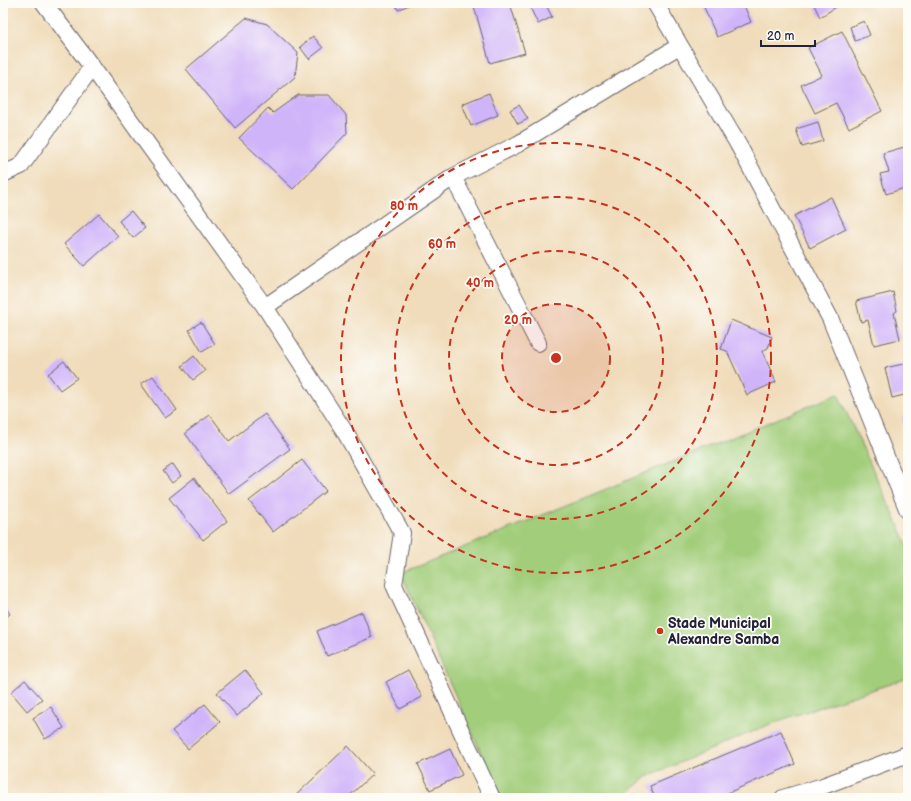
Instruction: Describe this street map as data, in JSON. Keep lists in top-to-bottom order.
{
  "places": ["Stade Municipal Alexandre Samba"],
  "scale_bar": "20 m",
  "rings": [
    "80 m",
    "60 m",
    "40 m",
    "20 m"
  ]
}
